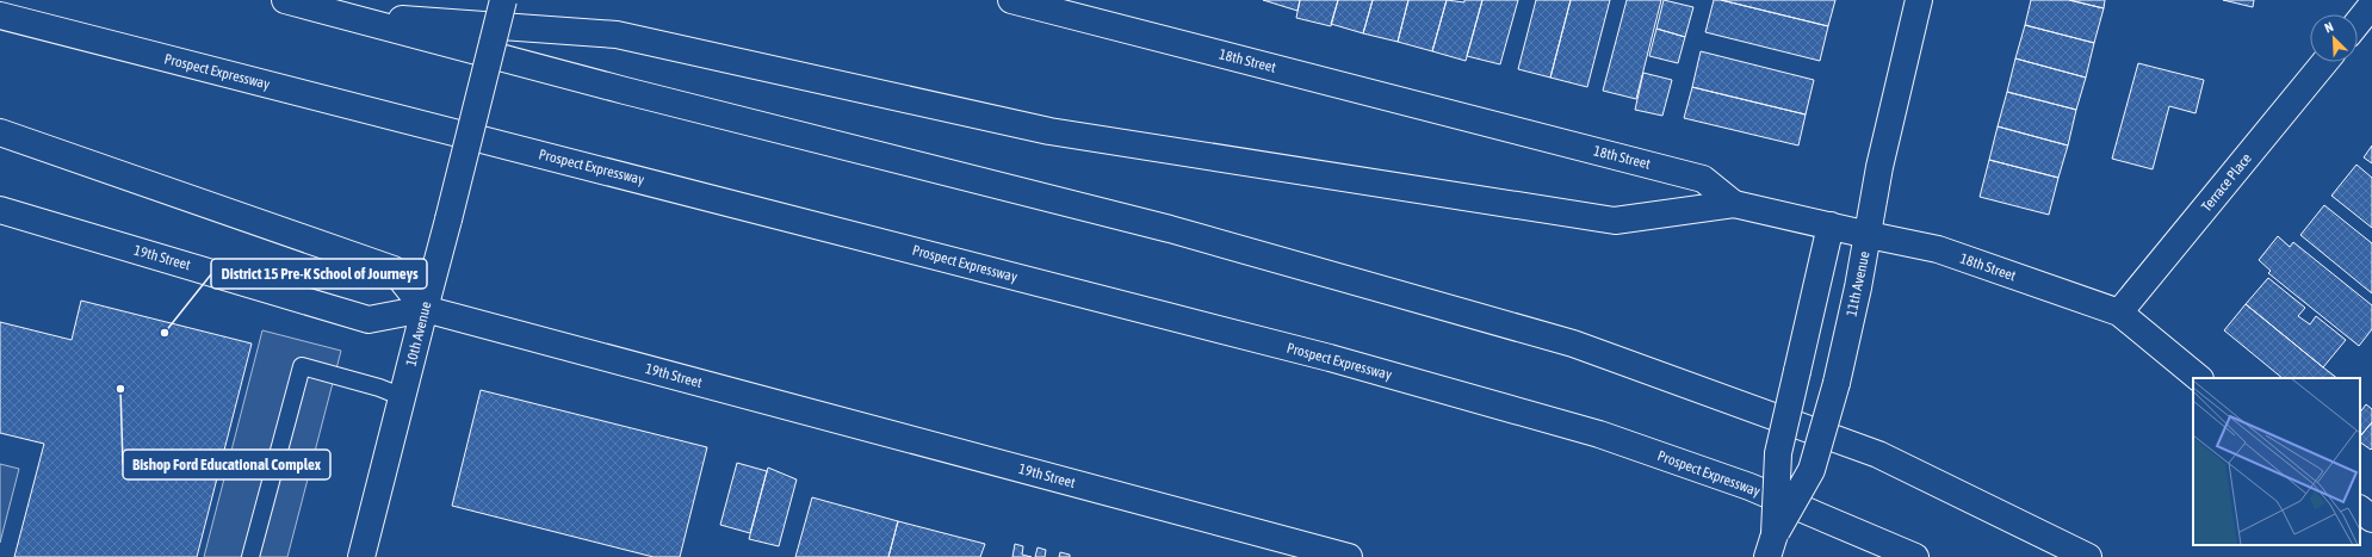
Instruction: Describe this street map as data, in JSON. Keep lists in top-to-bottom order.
{
  "streets": {
    "main road": [
      "18th Street",
      "Prospect Expressway",
      "Terrace Place",
      "19th Street",
      "11th Avenue",
      "10th Avenue"
    ]
  },
  "crossings": [
    ["18th Street", "Terrace Place"],
    ["18th Street", "11th Avenue"],
    ["19th Street", "10th Avenue"]
  ],
  "places": ["District 15 Pre-K School of Journeys", "Bishop Ford Educational Complex"],
  "north": "top left"
}
